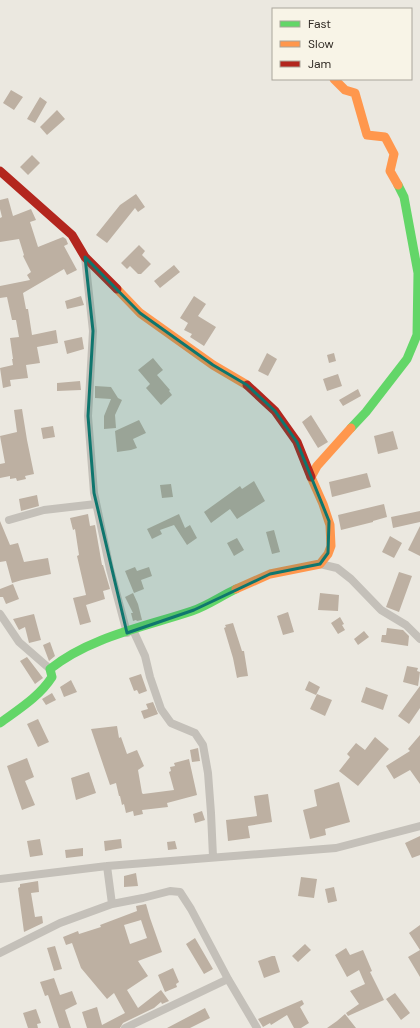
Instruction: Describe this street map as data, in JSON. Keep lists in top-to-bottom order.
{
  "legend": ["Fast", "Slow", "Jam"]
}
